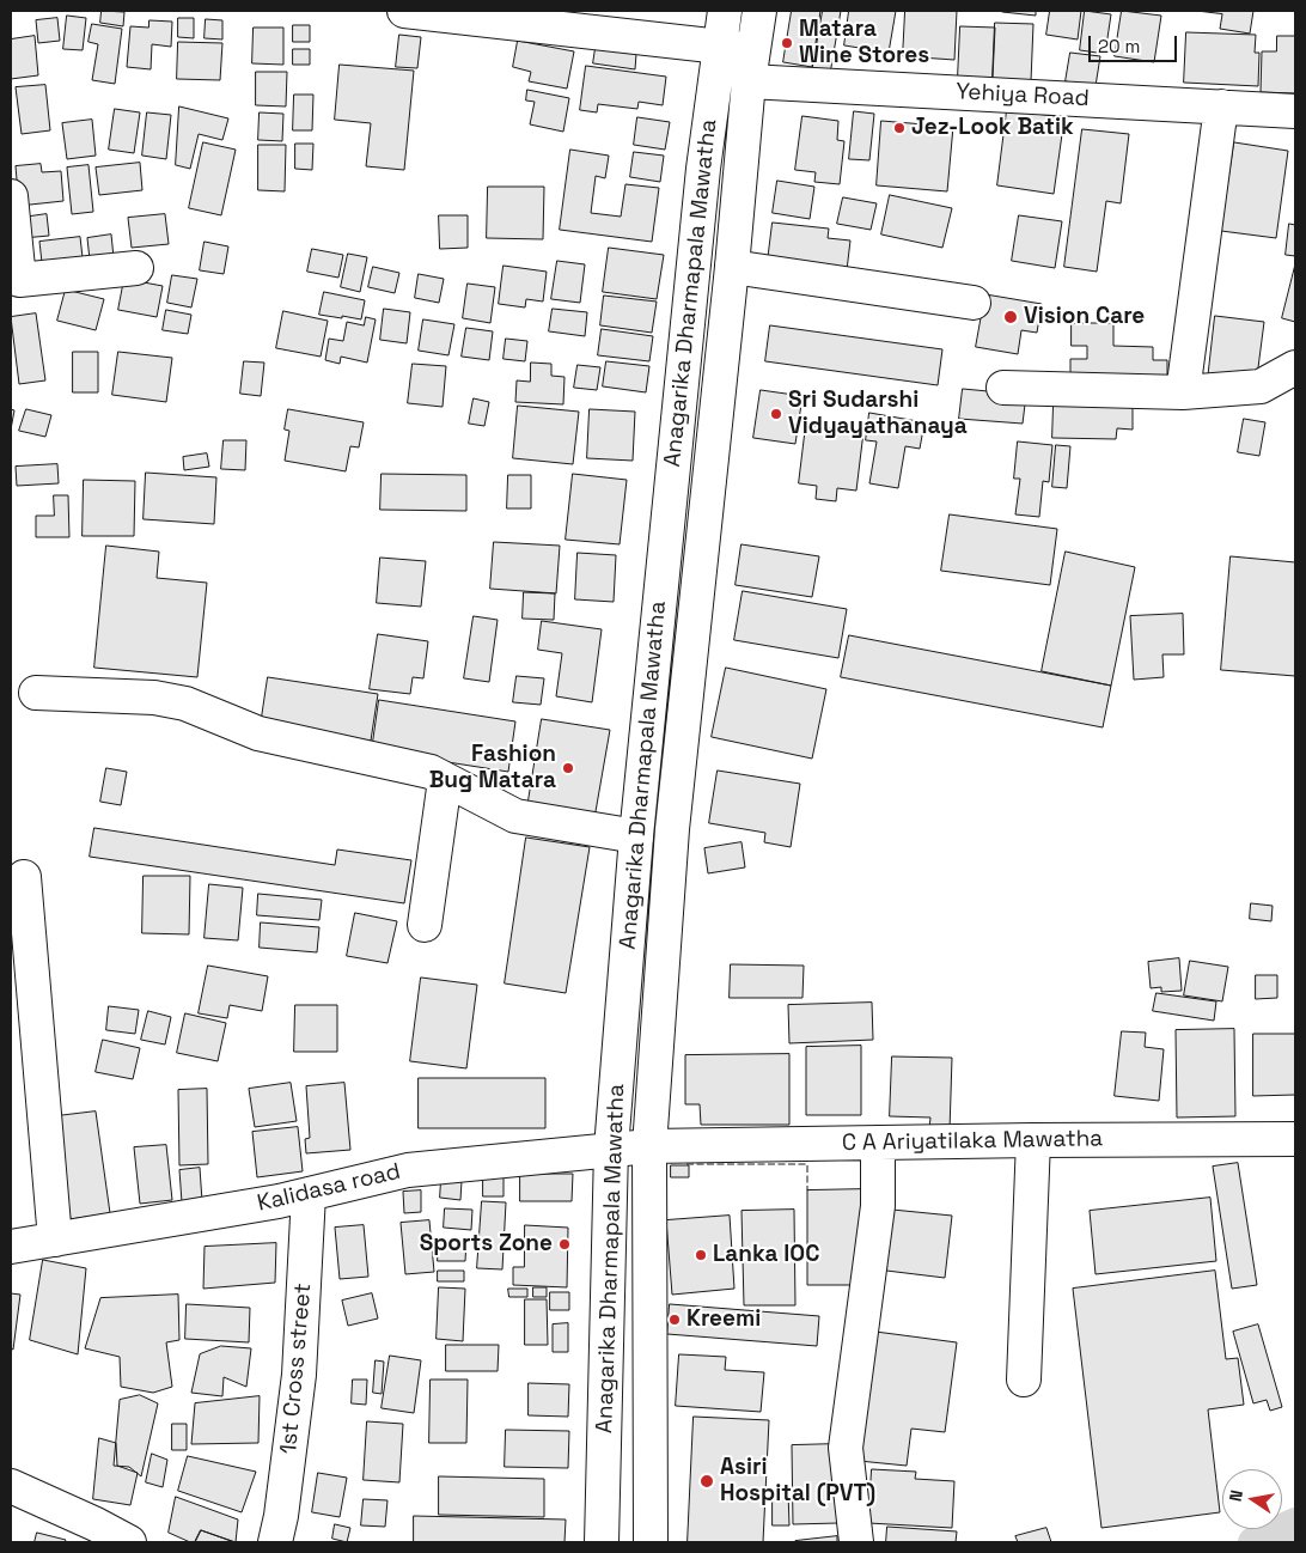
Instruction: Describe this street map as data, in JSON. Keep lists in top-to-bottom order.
{
  "streets": {
    "main road": [
      "Yehiya Road",
      "Anagarika Dharmapala Mawatha",
      "C A Ariyatilaka Mawatha",
      "Kalidasa road",
      "1st Cross street"
    ]
  },
  "crossings": [
    ["Yehiya Road", "Anagarika Dharmapala Mawatha"],
    ["Anagarika Dharmapala Mawatha", "C A Ariyatilaka Mawatha"],
    ["Anagarika Dharmapala Mawatha", "Kalidasa road"],
    ["C A Ariyatilaka Mawatha", "Kalidasa road"],
    ["Kalidasa road", "1st Cross street"]
  ],
  "places": [
    "Matara Wine Stores",
    "Jez-Look Batik",
    "Vision Care",
    "Sri Sudarshi Vidyayathanaya",
    "Fashion Bug Matara",
    "Sports Zone",
    "Lanka IOC",
    "Kreemi",
    "Asiri Hospital (PVT)"
  ],
  "scale_bar": "20 m",
  "north": "left"
}
